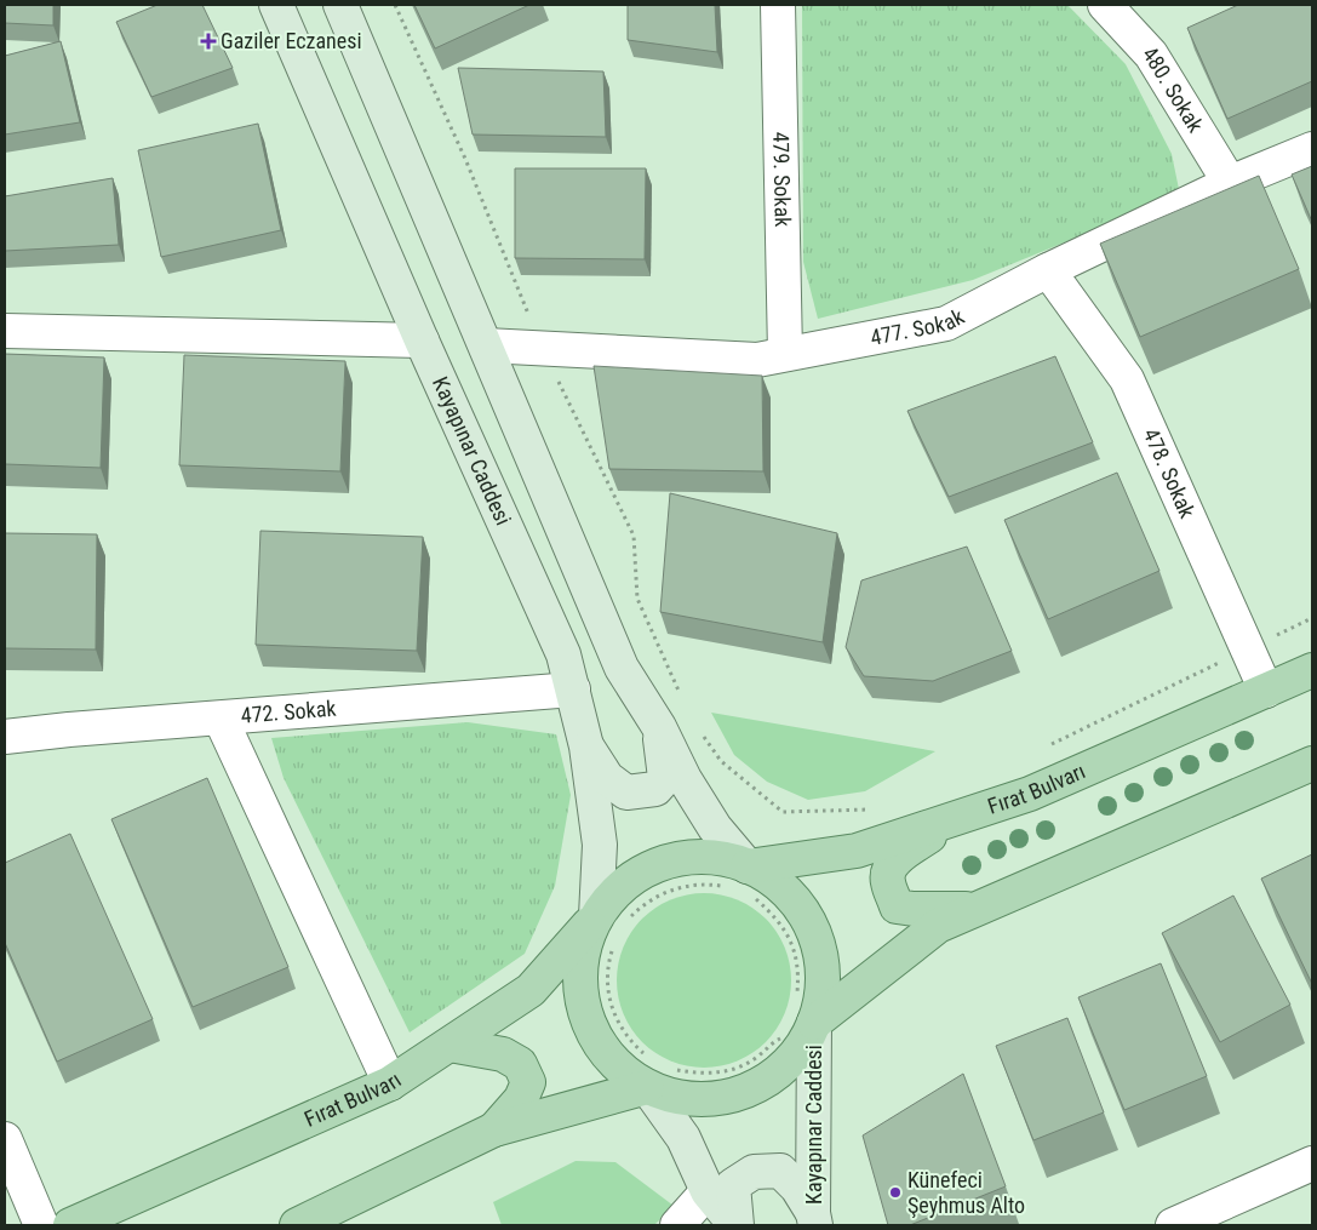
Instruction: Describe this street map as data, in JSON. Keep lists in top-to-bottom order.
{
  "streets": {
    "main road": ["Kayapınar Caddesi", "Fırat Bulvarı"],
    "street": [
      "480. Sokak",
      "479. Sokak",
      "477. Sokak",
      "478. Sokak",
      "472. Sokak"
    ]
  },
  "crossings": [
    ["480. Sokak", "477. Sokak"],
    ["479. Sokak", "477. Sokak"],
    ["477. Sokak", "478. Sokak"],
    ["Kayapınar Caddesi", "472. Sokak"],
    ["Kayapınar Caddesi", "Fırat Bulvarı"],
    ["478. Sokak", "Fırat Bulvarı"]
  ],
  "places": {
    "health": ["Gaziler Eczanesi"],
    "other": ["Künefeci Şeyhmus Alto"]
  }
}
